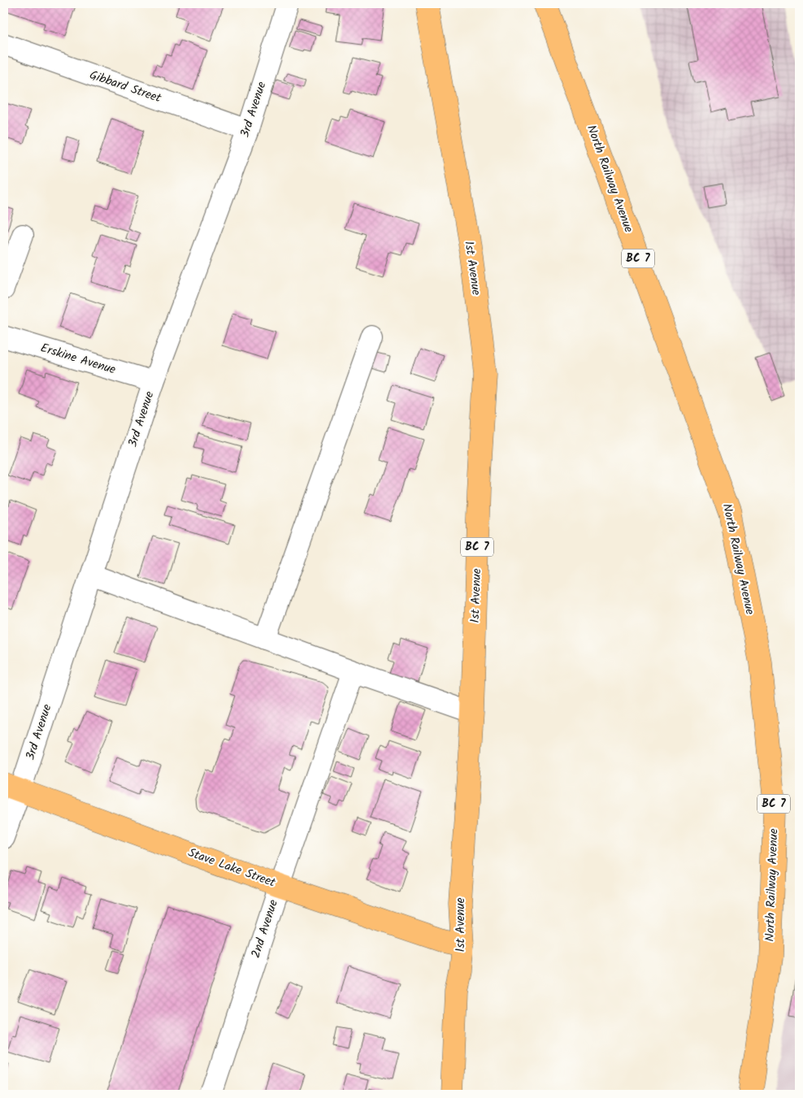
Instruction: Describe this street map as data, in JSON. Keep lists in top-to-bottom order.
{
  "streets": {
    "main road": [
      "North Railway Avenue",
      "BC 7",
      "1st Avenue",
      "Stave Lake Street"
    ],
    "street": [
      "Gibbard Street",
      "3rd Avenue",
      "Erskine Avenue",
      "2nd Avenue"
    ]
  },
  "crossings": [
    ["Gibbard Street", "3rd Avenue"],
    ["3rd Avenue", "Erskine Avenue"],
    ["3rd Avenue", "Stave Lake Street"],
    ["1st Avenue", "Stave Lake Street"],
    ["Stave Lake Street", "2nd Avenue"]
  ]
}
